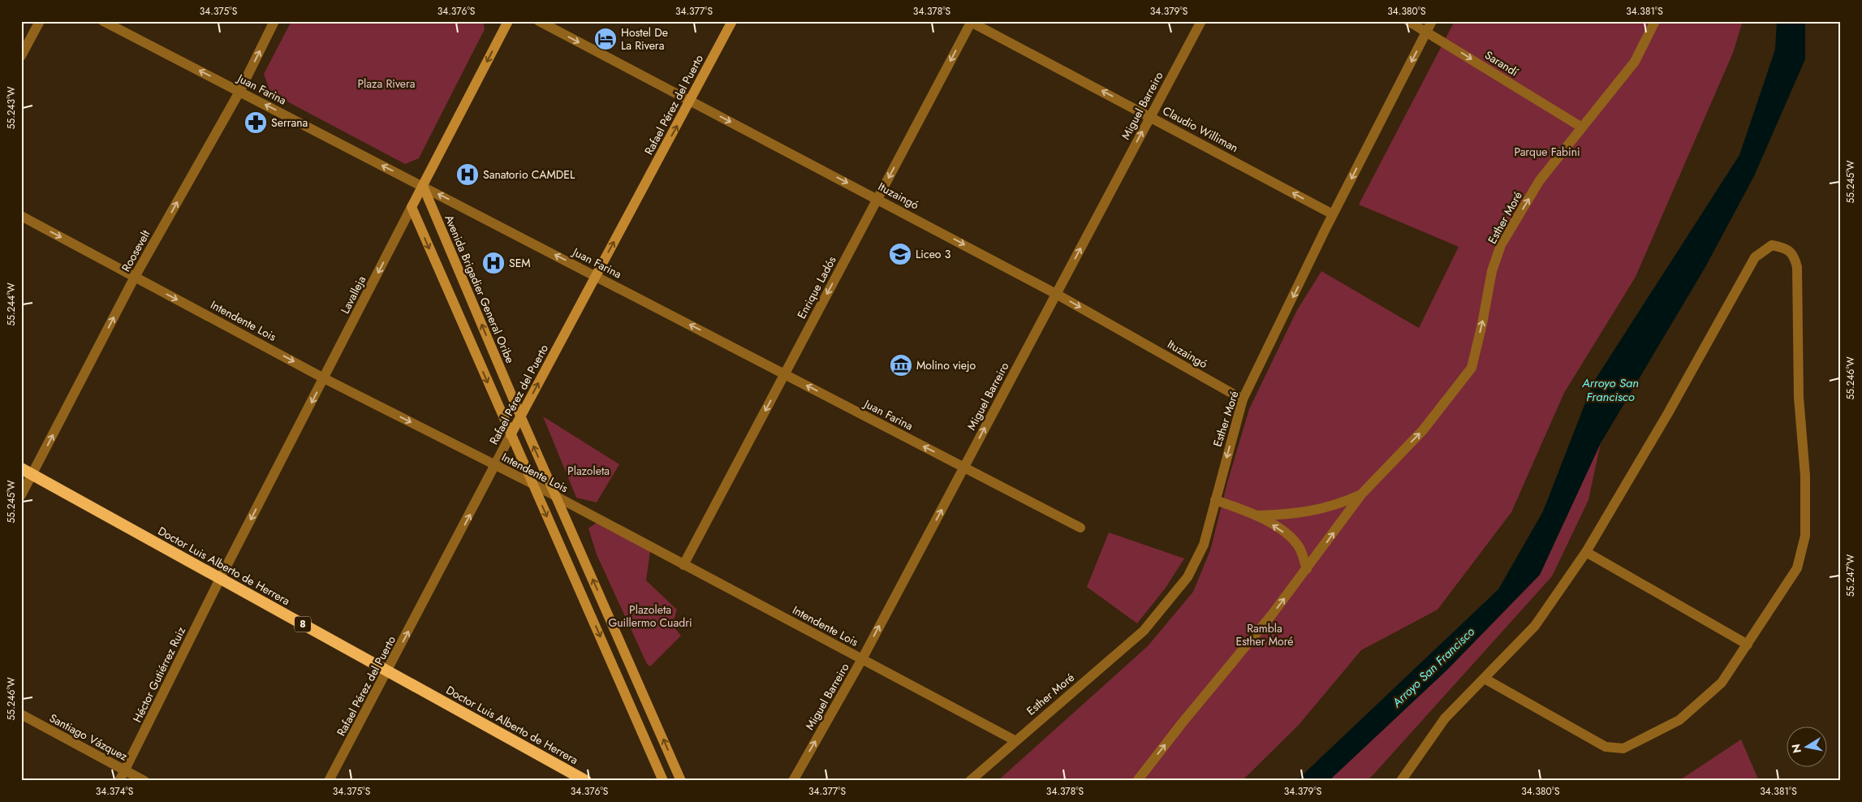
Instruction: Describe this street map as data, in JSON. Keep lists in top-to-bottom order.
{
  "streets": {
    "highway": ["Doctor Luis Alberto de Herrera", "8"],
    "main road": ["Rafael Pérez del Puerto", "Avenida Brigadier General Oribe", "Lavalleja"],
    "street": [
      "Sarandí",
      "Juan Farina",
      "Miguel Barreiro",
      "Claudio Williman",
      "Ituzaingó",
      "Esther Moré",
      "Roosevelt",
      "Enrique Ladós",
      "Intendente Lois",
      "Héctor Gutiérrez Ruiz",
      "Santiago Vázquez"
    ]
  },
  "crossings": [
    ["Sarandí", "Esther Moré"],
    ["Juan Farina", "Rafael Pérez del Puerto"],
    ["Juan Farina", "Miguel Barreiro"],
    ["Juan Farina", "Roosevelt"],
    ["Juan Farina", "Enrique Ladós"],
    ["Juan Farina", "Avenida Brigadier General Oribe"],
    ["Juan Farina", "Lavalleja"],
    ["Rafael Pérez del Puerto", "Ituzaingó"],
    ["Rafael Pérez del Puerto", "Avenida Brigadier General Oribe"],
    ["Rafael Pérez del Puerto", "Intendente Lois"],
    ["Rafael Pérez del Puerto", "Doctor Luis Alberto de Herrera"],
    ["Miguel Barreiro", "Claudio Williman"],
    ["Miguel Barreiro", "Ituzaingó"],
    ["Miguel Barreiro", "Intendente Lois"],
    ["Claudio Williman", "Esther Moré"],
    ["Claudio Williman", "Enrique Ladós"],
    ["Ituzaingó", "Esther Moré"],
    ["Ituzaingó", "Enrique Ladós"],
    ["Esther Moré", "Intendente Lois"],
    ["Roosevelt", "Intendente Lois"],
    ["Roosevelt", "Doctor Luis Alberto de Herrera"],
    ["Enrique Ladós", "Intendente Lois"],
    ["Avenida Brigadier General Oribe", "Lavalleja"],
    ["Avenida Brigadier General Oribe", "Intendente Lois"],
    ["Lavalleja", "Intendente Lois"],
    ["Lavalleja", "Doctor Luis Alberto de Herrera"],
    ["Lavalleja", "Héctor Gutiérrez Ruiz"],
    ["Doctor Luis Alberto de Herrera", "Héctor Gutiérrez Ruiz"],
    ["Héctor Gutiérrez Ruiz", "Santiago Vázquez"]
  ],
  "one_way": [
    "Sarandí",
    "Juan Farina",
    "Rafael Pérez del Puerto",
    "Miguel Barreiro",
    "Claudio Williman",
    "Ituzaingó",
    "Roosevelt",
    "Enrique Ladós",
    "Lavalleja",
    "Intendente Lois"
  ],
  "water": ["Arroyo San Francisco"],
  "parks": [
    "Plaza Rivera",
    "Parque Fabini",
    "Plazoleta",
    "Plazoleta Guillermo Cuadri",
    "Rambla Esther Moré"
  ],
  "places": {
    "hotel": ["Hostel De La Rivera"],
    "pharmacy": ["Serrana"],
    "hospital": ["Sanatorio CAMDEL", "SEM"],
    "school or university": ["Liceo 3"],
    "museum": ["Molino viejo"]
  },
  "north": "left",
  "coordinates": [
    "34.375°S",
    "34.376°S",
    "34.377°S",
    "34.378°S",
    "34.379°S",
    "34.380°S",
    "34.381°S",
    "55.243°W",
    "55.245°W",
    "55.244°W",
    "55.246°W",
    "55.247°W",
    "34.374°S"
  ]
}
